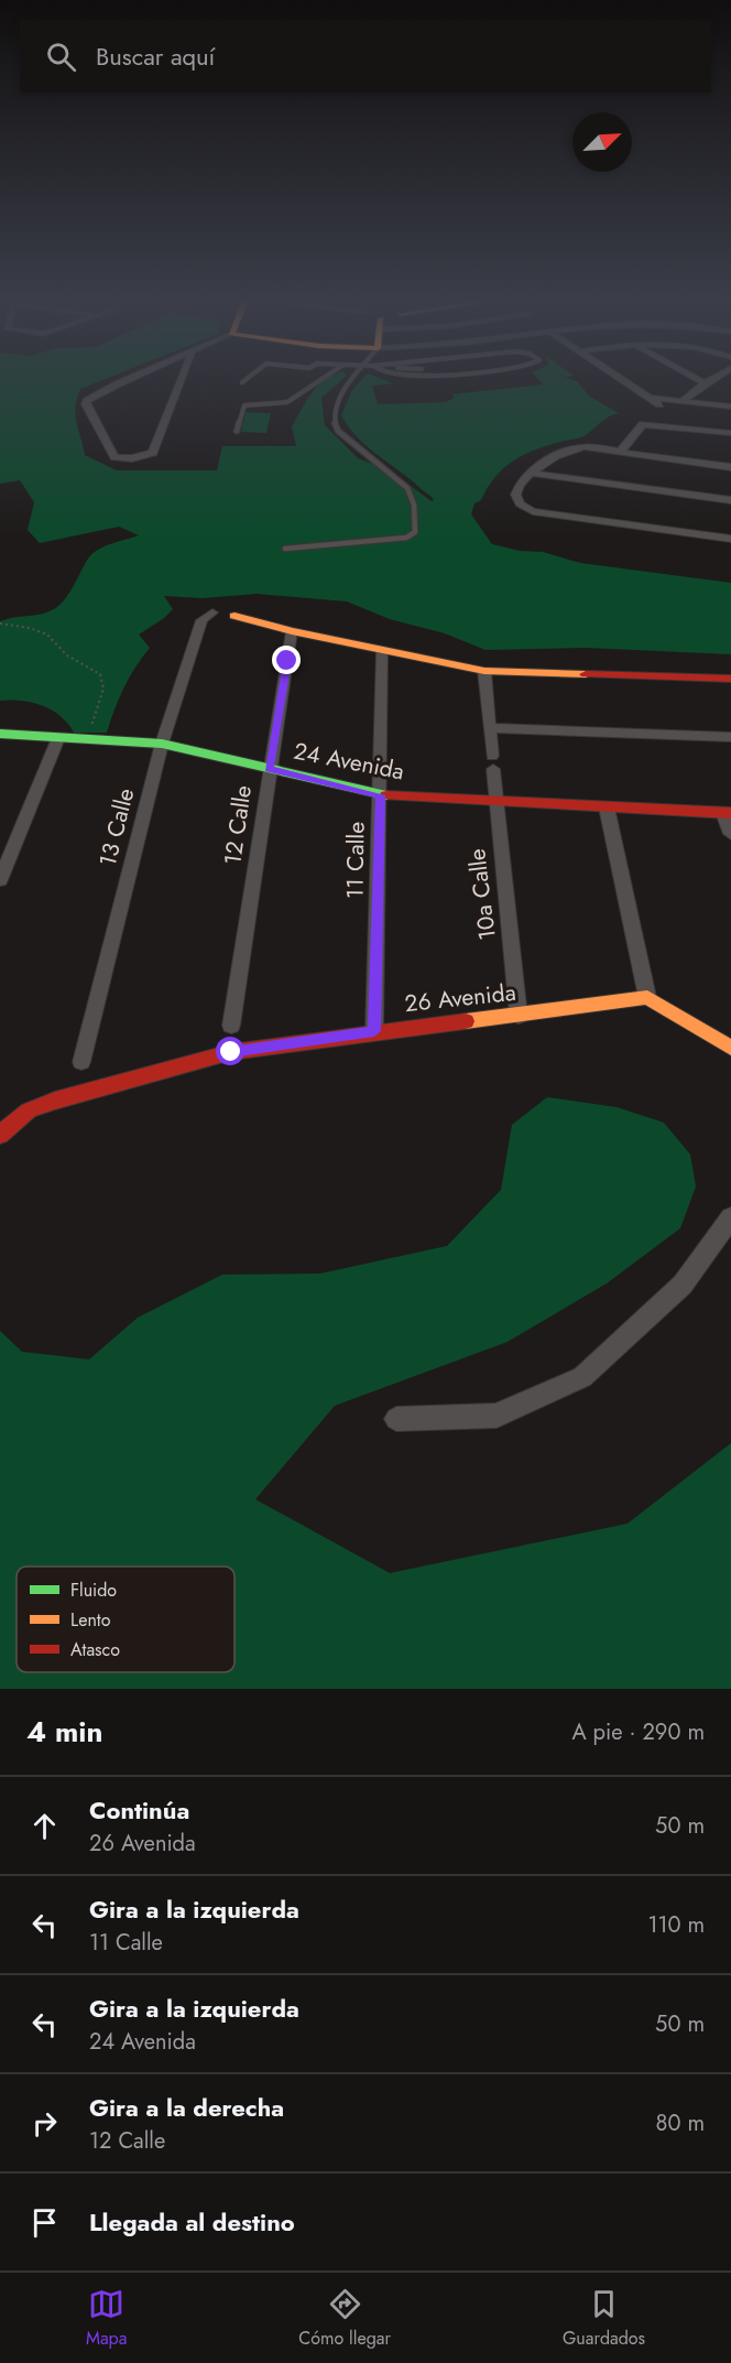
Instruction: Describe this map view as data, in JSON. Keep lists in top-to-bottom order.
{
  "streets": {
    "street": [
      "24 Avenida",
      "12 Calle",
      "13 Calle",
      "11 Calle",
      "10a Calle",
      "26 Avenida"
    ]
  },
  "crossings": [
    ["24 Avenida", "12 Calle"],
    ["24 Avenida", "13 Calle"],
    ["24 Avenida", "11 Calle"],
    ["24 Avenida", "10a Calle"],
    ["11 Calle", "26 Avenida"],
    ["10a Calle", "26 Avenida"]
  ],
  "legend": ["Fluido", "Lento", "Atasco"],
  "north": "top right",
  "page": {
    "search": "Buscar aquí",
    "heading": ["4 min", "A pie · 290 m"],
    "list": [
      ["Continúa", "26 Avenida", "50 m"],
      ["Gira a la izquierda", "11 Calle", "110 m"],
      ["Gira a la izquierda", "24 Avenida", "50 m"],
      ["Gira a la derecha", "12 Calle", "80 m"],
      "Llegada al destino"
    ],
    "nav": ["Mapa", "Cómo llegar", "Guardados"]
  }
}
